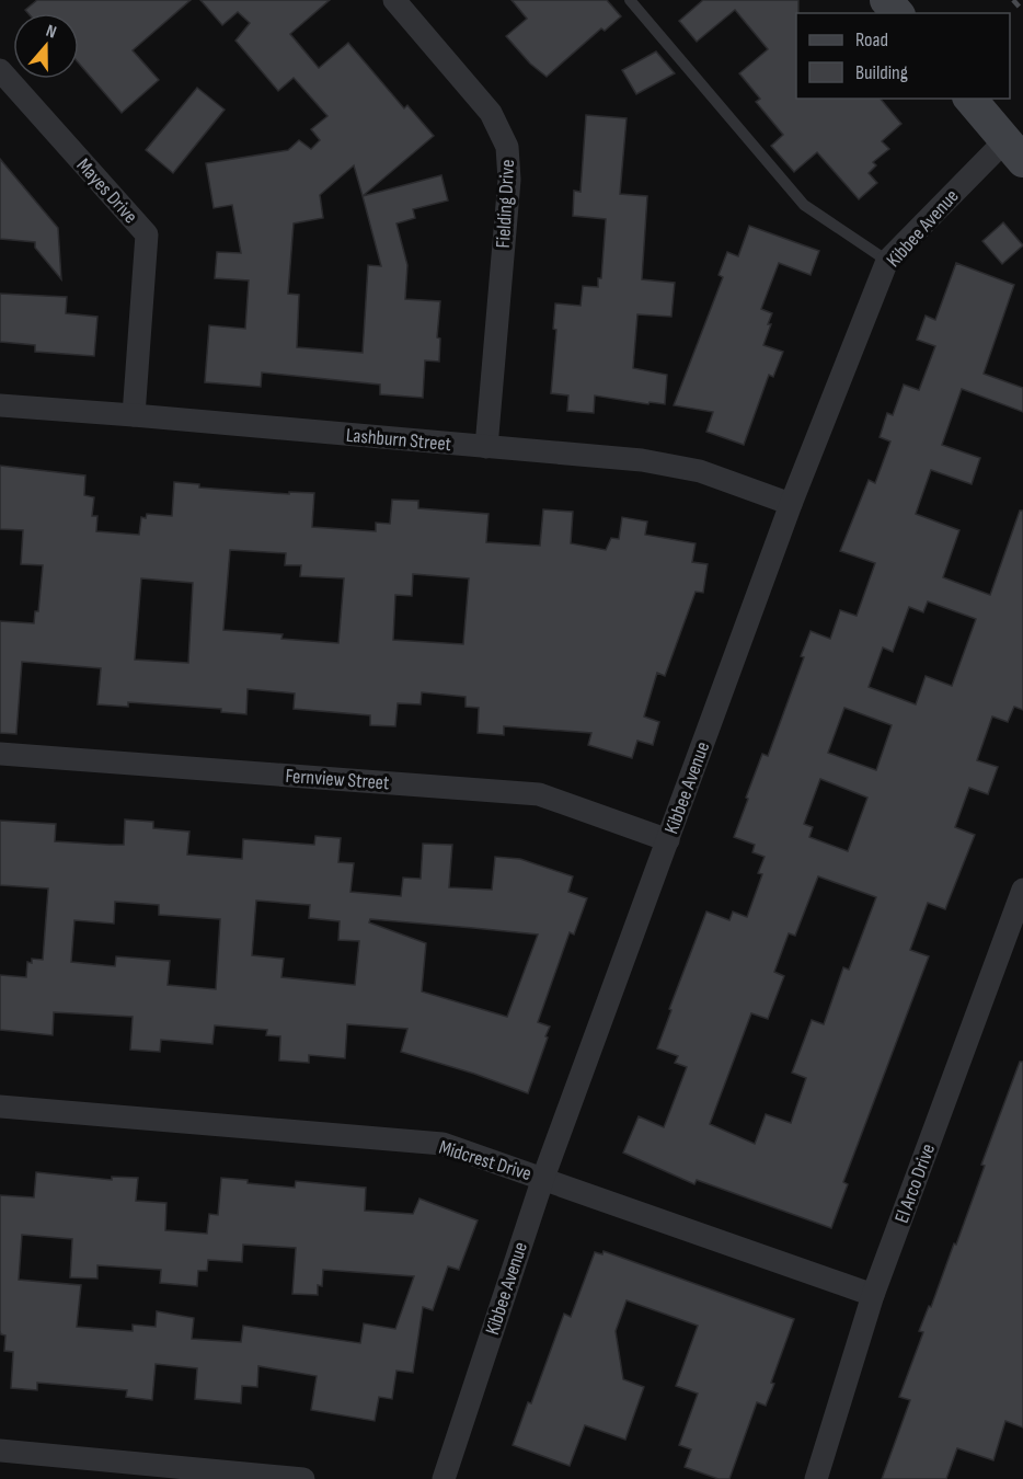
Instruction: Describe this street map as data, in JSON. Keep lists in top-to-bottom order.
{
  "streets": {
    "street": [
      "Mayes Drive",
      "Fielding Drive",
      "Kibbee Avenue",
      "Lashburn Street",
      "Fernview Street",
      "Midcrest Drive",
      "El Arco Drive"
    ]
  },
  "crossings": [
    ["Mayes Drive", "Lashburn Street"],
    ["Fielding Drive", "Lashburn Street"],
    ["Kibbee Avenue", "Lashburn Street"],
    ["Kibbee Avenue", "Fernview Street"],
    ["Kibbee Avenue", "Midcrest Drive"],
    ["Midcrest Drive", "El Arco Drive"]
  ],
  "legend": ["Road", "Building"],
  "north": "top"
}
